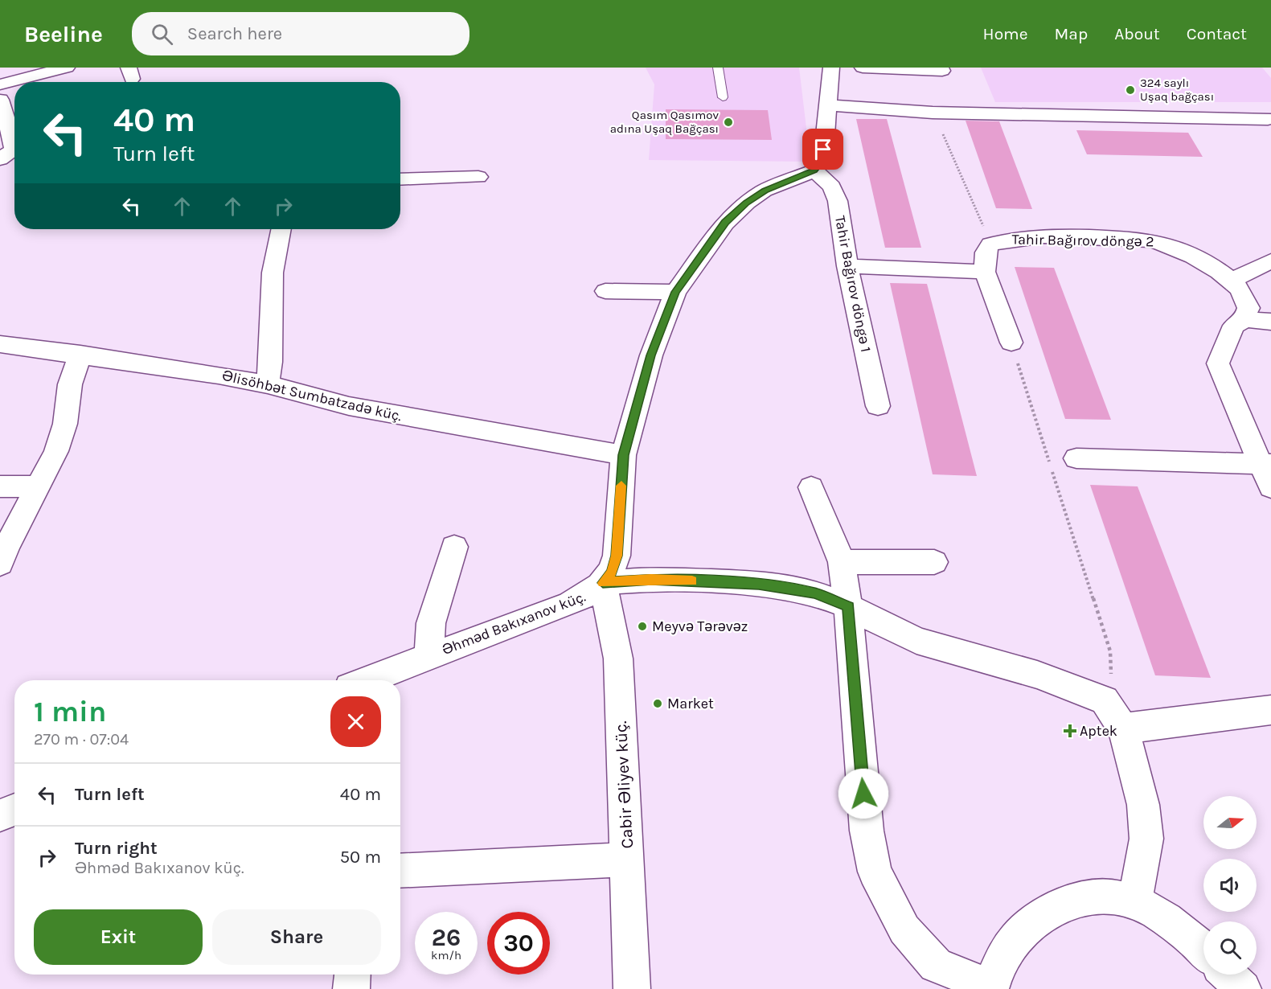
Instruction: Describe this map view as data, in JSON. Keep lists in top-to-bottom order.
{
  "streets": {
    "street": [
      "Tahir Bağırov döngə 2",
      "Tahir Bağırov döngə 1",
      "Əlisöhbət Sumbatzadə küç.",
      "Əhməd Bakıxanov küç.",
      "Cabir Əliyev küç."
    ]
  },
  "crossings": [
    ["Tahir Bağırov döngə 1", "Əhməd Bakıxanov küç."],
    ["Əlisöhbət Sumbatzadə küç.", "Əhməd Bakıxanov küç."],
    ["Əhməd Bakıxanov küç.", "Cabir Əliyev küç."]
  ],
  "places": {
    "other": [
      "324 saylı Uşaq bağçası",
      "Qasım Qasımov adına Uşaq Bağçası",
      "Meyvə Tərəvəz",
      "Market"
    ],
    "health": ["Aptek"]
  },
  "north": "right",
  "page": {
    "header": "Beeline",
    "search": "Search here",
    "nav": [
      "Home",
      "Map",
      "About",
      "Contact"
    ],
    "turn": ["40 m", "Turn left"],
    "heading": ["1 min", "270 m · 07:04"],
    "list": [
      {
        "name": "Turn left",
        "value": "40 m"
      },
      {
        "name": "Turn right",
        "note": "Əhməd Bakıxanov küç.",
        "value": "50 m"
      }
    ],
    "buttons": ["Exit", "Share"],
    "speed": "26 km/h",
    "limit": "30"
  }
}
